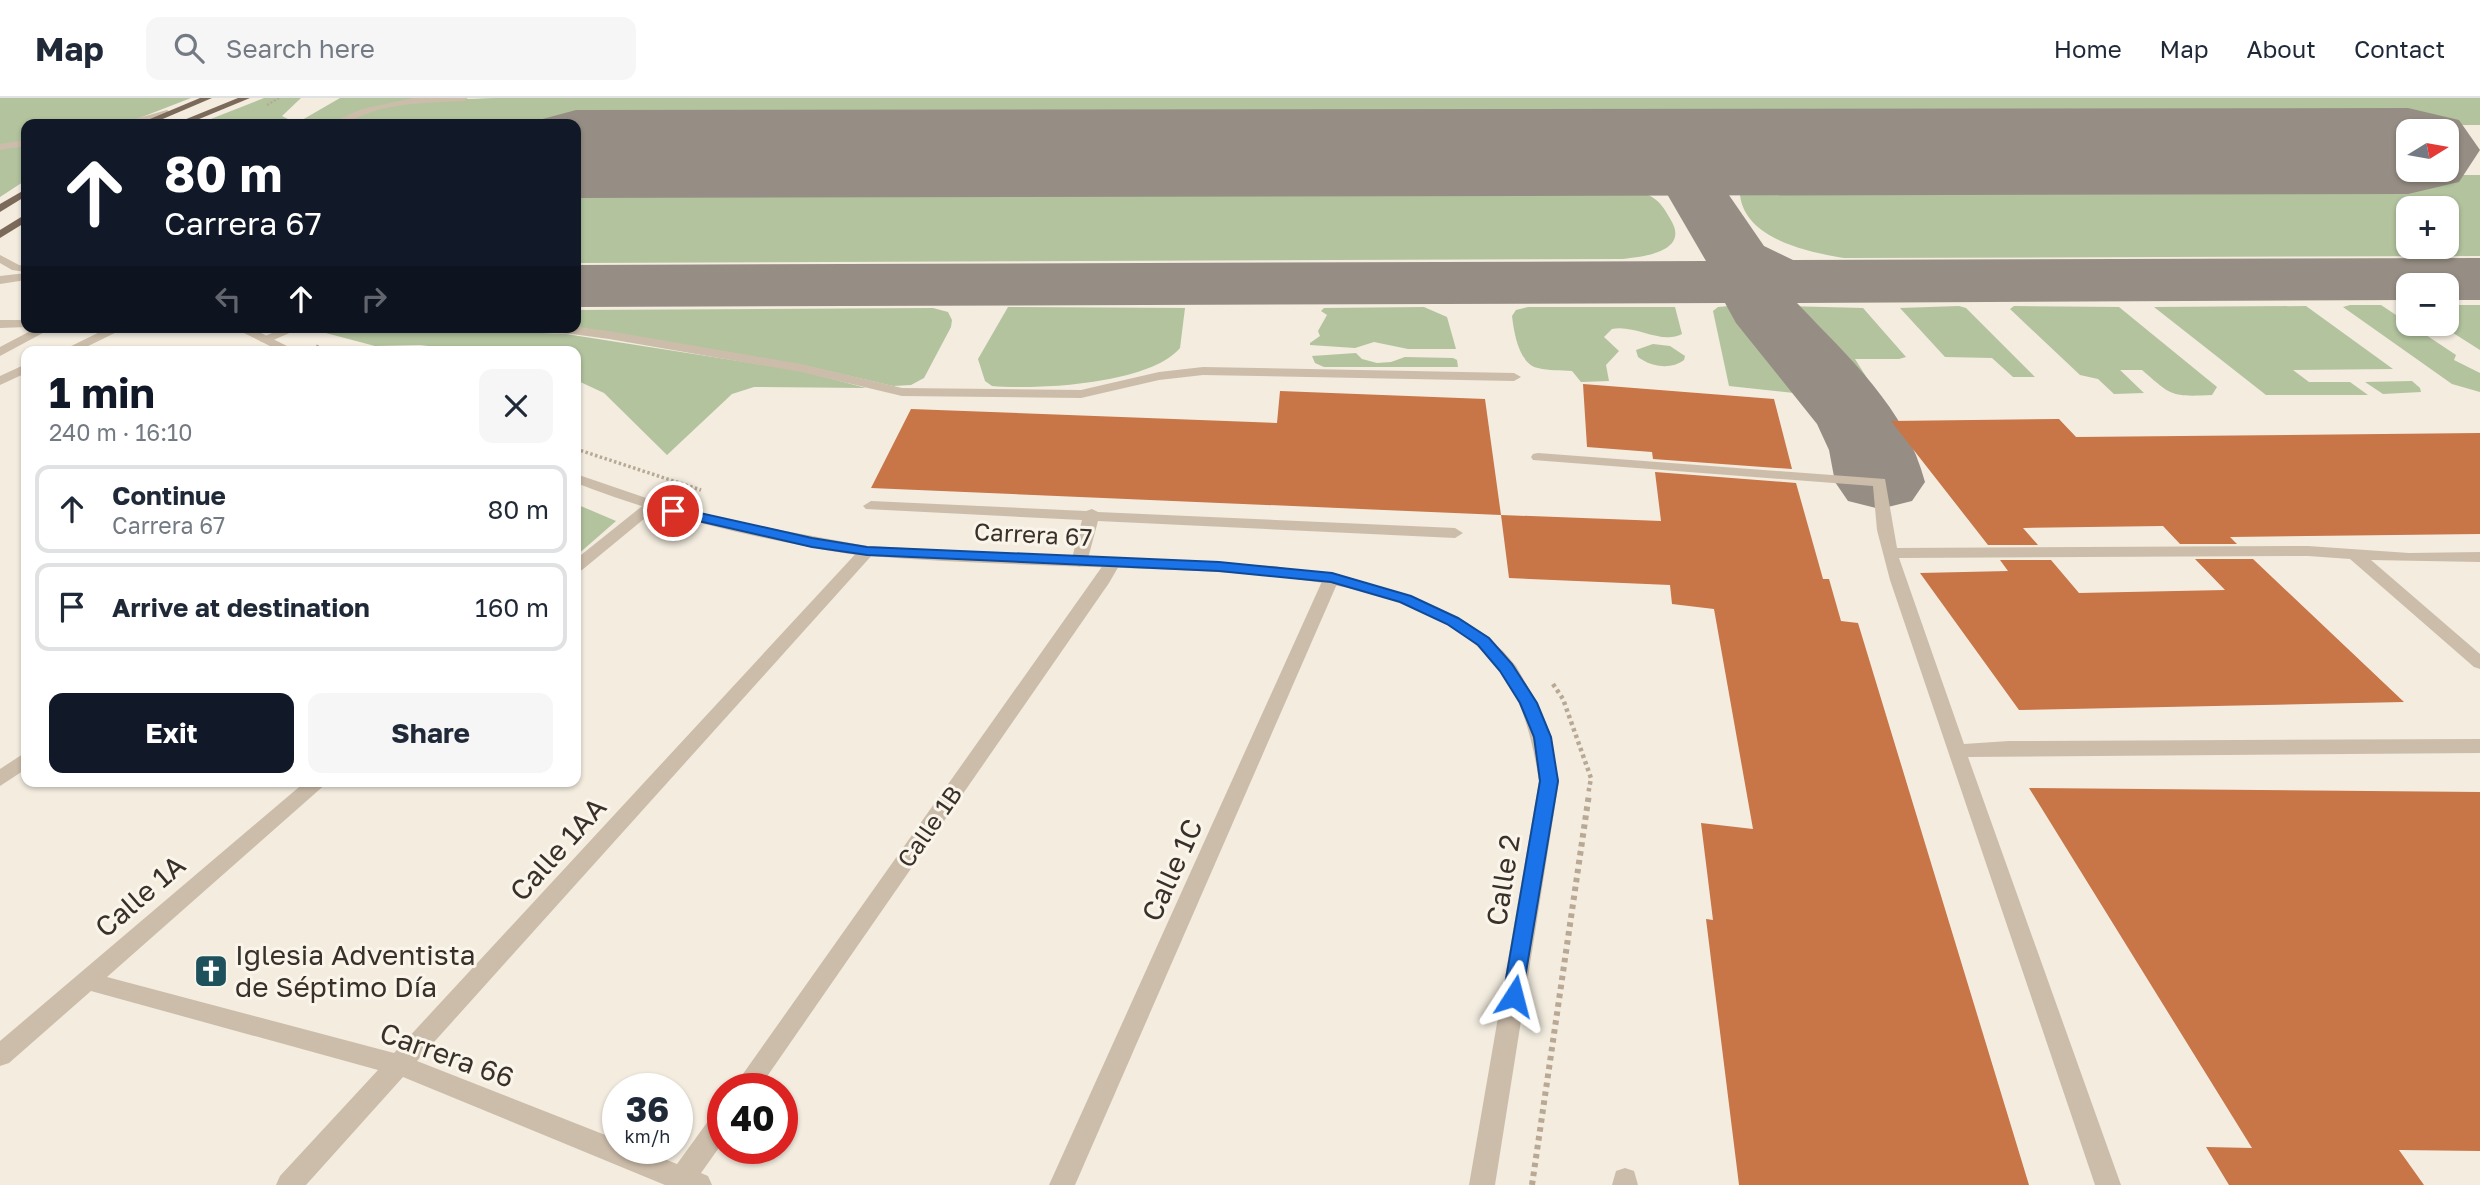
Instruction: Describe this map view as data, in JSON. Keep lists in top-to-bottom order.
{
  "streets": {
    "street": [
      "Carrera 67",
      "Calle 1B",
      "Calle 1AA",
      "Calle 1C",
      "Calle 2",
      "Calle 1A",
      "Carrera 66"
    ]
  },
  "crossings": [
    ["Carrera 67", "Calle 1B"],
    ["Carrera 67", "Calle 1AA"],
    ["Carrera 67", "Calle 1C"],
    ["Carrera 67", "Calle 2"],
    ["Calle 1AA", "Carrera 66"],
    ["Calle 1A", "Carrera 66"]
  ],
  "places": {
    "church": ["Iglesia Adventista de Séptimo Día"]
  },
  "north": "right",
  "page": {
    "header": "Map",
    "search": "Search here",
    "nav": [
      "Home",
      "Map",
      "About",
      "Contact"
    ],
    "map_buttons": ["+", "−"],
    "turn": ["80 m", "Carrera 67"],
    "heading": ["1 min", "240 m · 16:10"],
    "list": [
      {
        "name": "Continue",
        "note": "Carrera 67",
        "value": "80 m"
      },
      {
        "name": "Arrive at destination",
        "value": "160 m"
      }
    ],
    "buttons": ["Exit", "Share"],
    "speed": "36 km/h",
    "limit": "40"
  }
}
